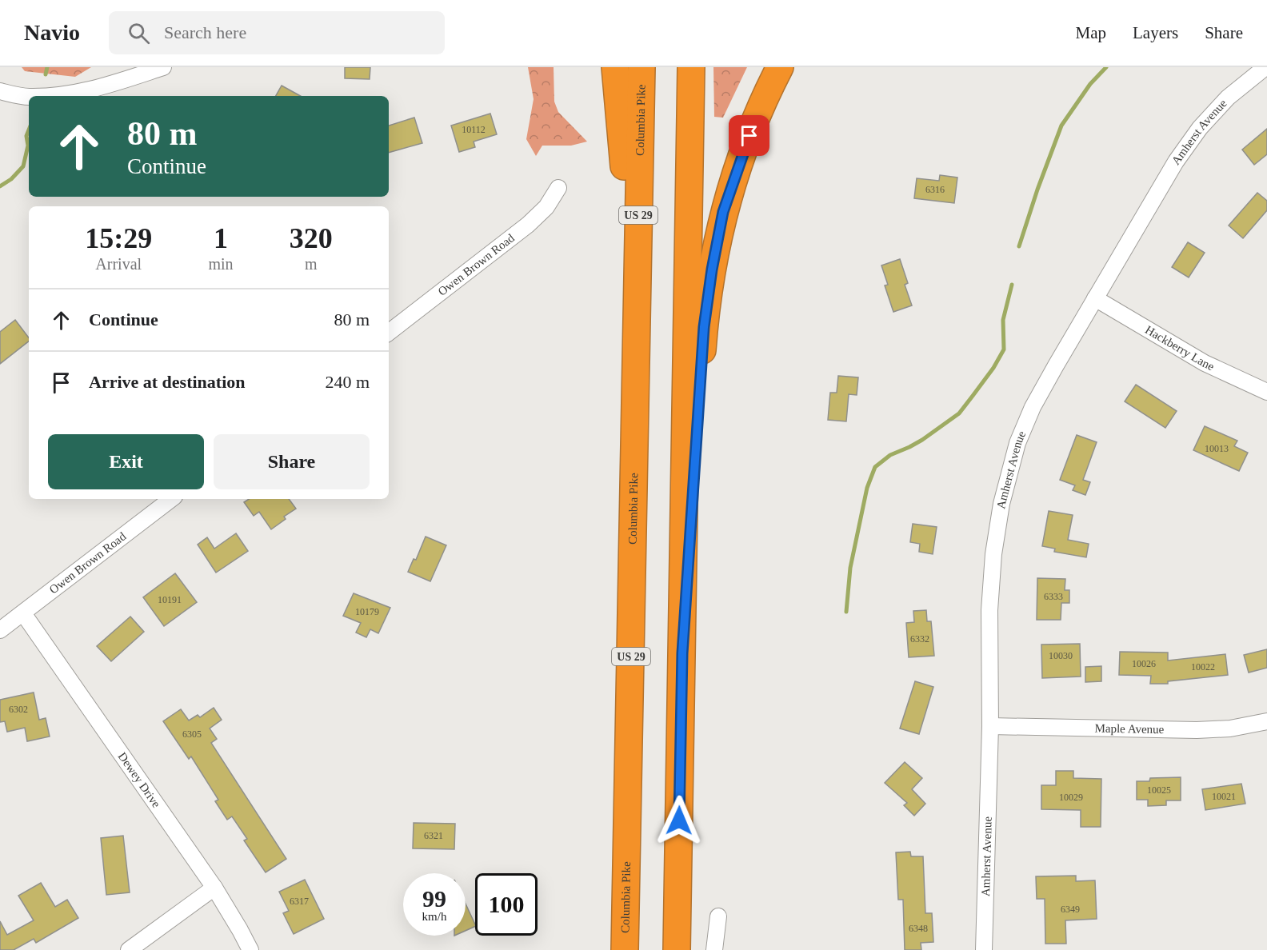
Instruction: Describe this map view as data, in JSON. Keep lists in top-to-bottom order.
{
  "streets": {
    "highway": ["Columbia Pike", "US 29"],
    "street": [
      "Amherst Avenue",
      "Owen Brown Road",
      "Hackberry Lane",
      "Maple Avenue",
      "Dewey Drive"
    ]
  },
  "crossings": [
    ["Amherst Avenue", "Hackberry Lane"],
    ["Amherst Avenue", "Maple Avenue"],
    ["Owen Brown Road", "Dewey Drive"]
  ],
  "house_numbers": [
    "10112",
    "6316",
    "10013",
    "6333",
    "10191",
    "10179",
    "6332",
    "10030",
    "10026",
    "10022",
    "6302",
    "6305",
    "10025",
    "10021",
    "10029",
    "6321",
    "6317",
    "6349",
    "6348"
  ],
  "page": {
    "header": "Navio",
    "search": "Search here",
    "nav": ["Map", "Layers", "Share"],
    "turn": ["80 m", "Continue"],
    "eta": [
      "15:29",
      "Arrival",
      "1",
      "min",
      "320",
      "m"
    ],
    "list": [
      {
        "name": "Continue",
        "value": "80 m"
      },
      {
        "name": "Arrive at destination",
        "value": "240 m"
      }
    ],
    "buttons": ["Exit", "Share"],
    "speed": "99 km/h",
    "limit": "100"
  }
}
